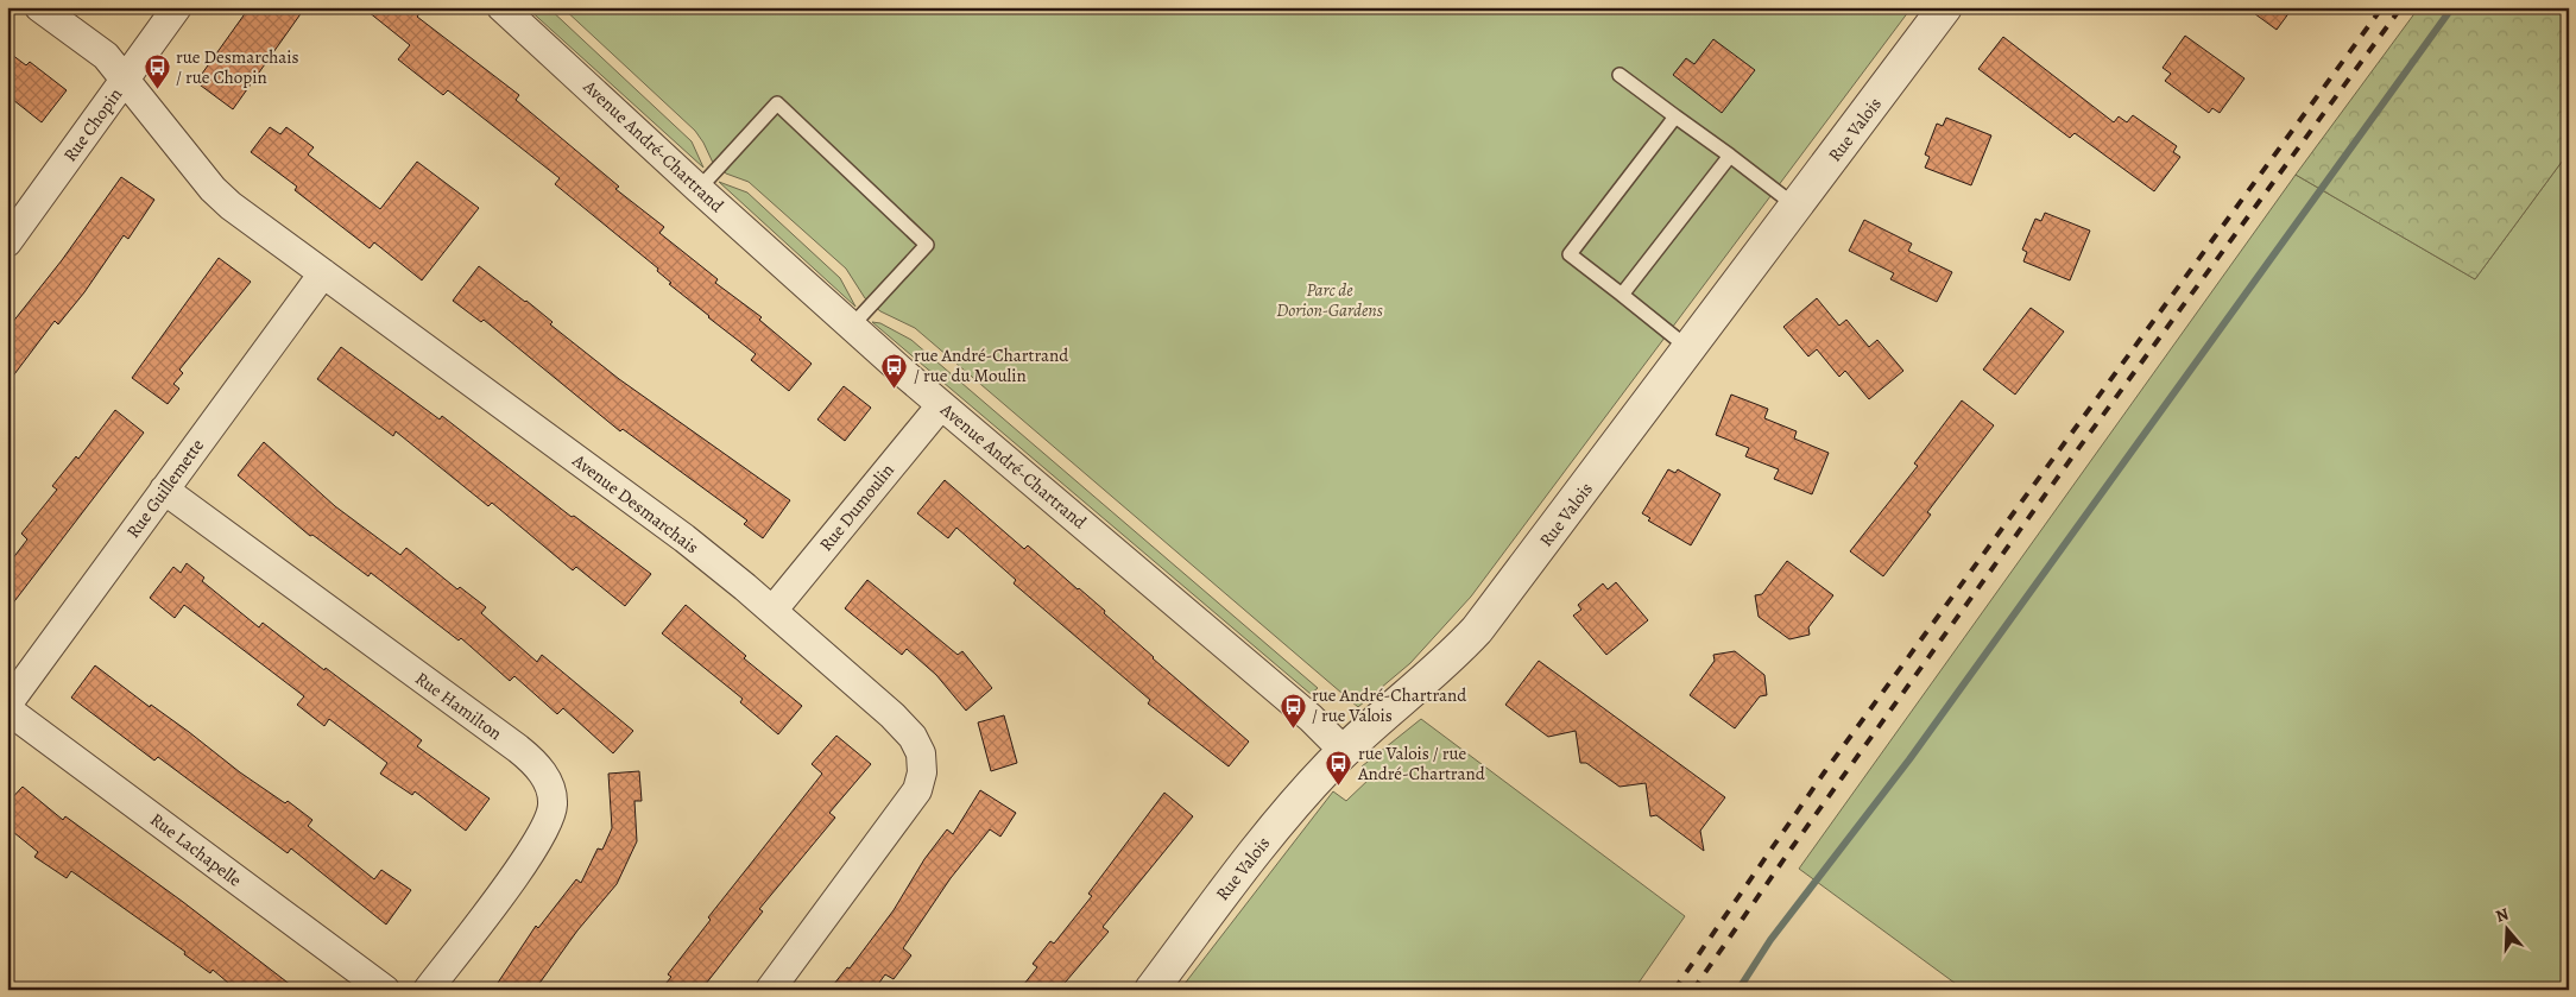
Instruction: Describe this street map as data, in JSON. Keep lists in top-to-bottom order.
{
  "streets": {
    "street": [
      "Rue Chopin",
      "Rue Valois",
      "Avenue André-Chartrand",
      "Rue Guillemette",
      "Avenue Desmarchais",
      "Rue Dumoulin",
      "Rue Hamilton",
      "Rue Lachapelle"
    ]
  },
  "crossings": [
    ["Rue Chopin", "Avenue Desmarchais"],
    ["Rue Valois", "Avenue André-Chartrand"],
    ["Avenue André-Chartrand", "Rue Dumoulin"],
    ["Rue Guillemette", "Avenue Desmarchais"],
    ["Rue Guillemette", "Rue Hamilton"],
    ["Avenue Desmarchais", "Rue Dumoulin"]
  ],
  "parks": ["Parc de Dorion-Gardens"],
  "places": {
    "bus stop": [
      "rue Desmarchais / rue Chopin",
      "rue André-Chartrand / rue du Moulin",
      "rue André-Chartrand / rue Valois",
      "rue Valois / rue André-Chartrand"
    ]
  },
  "north": "top"
}
